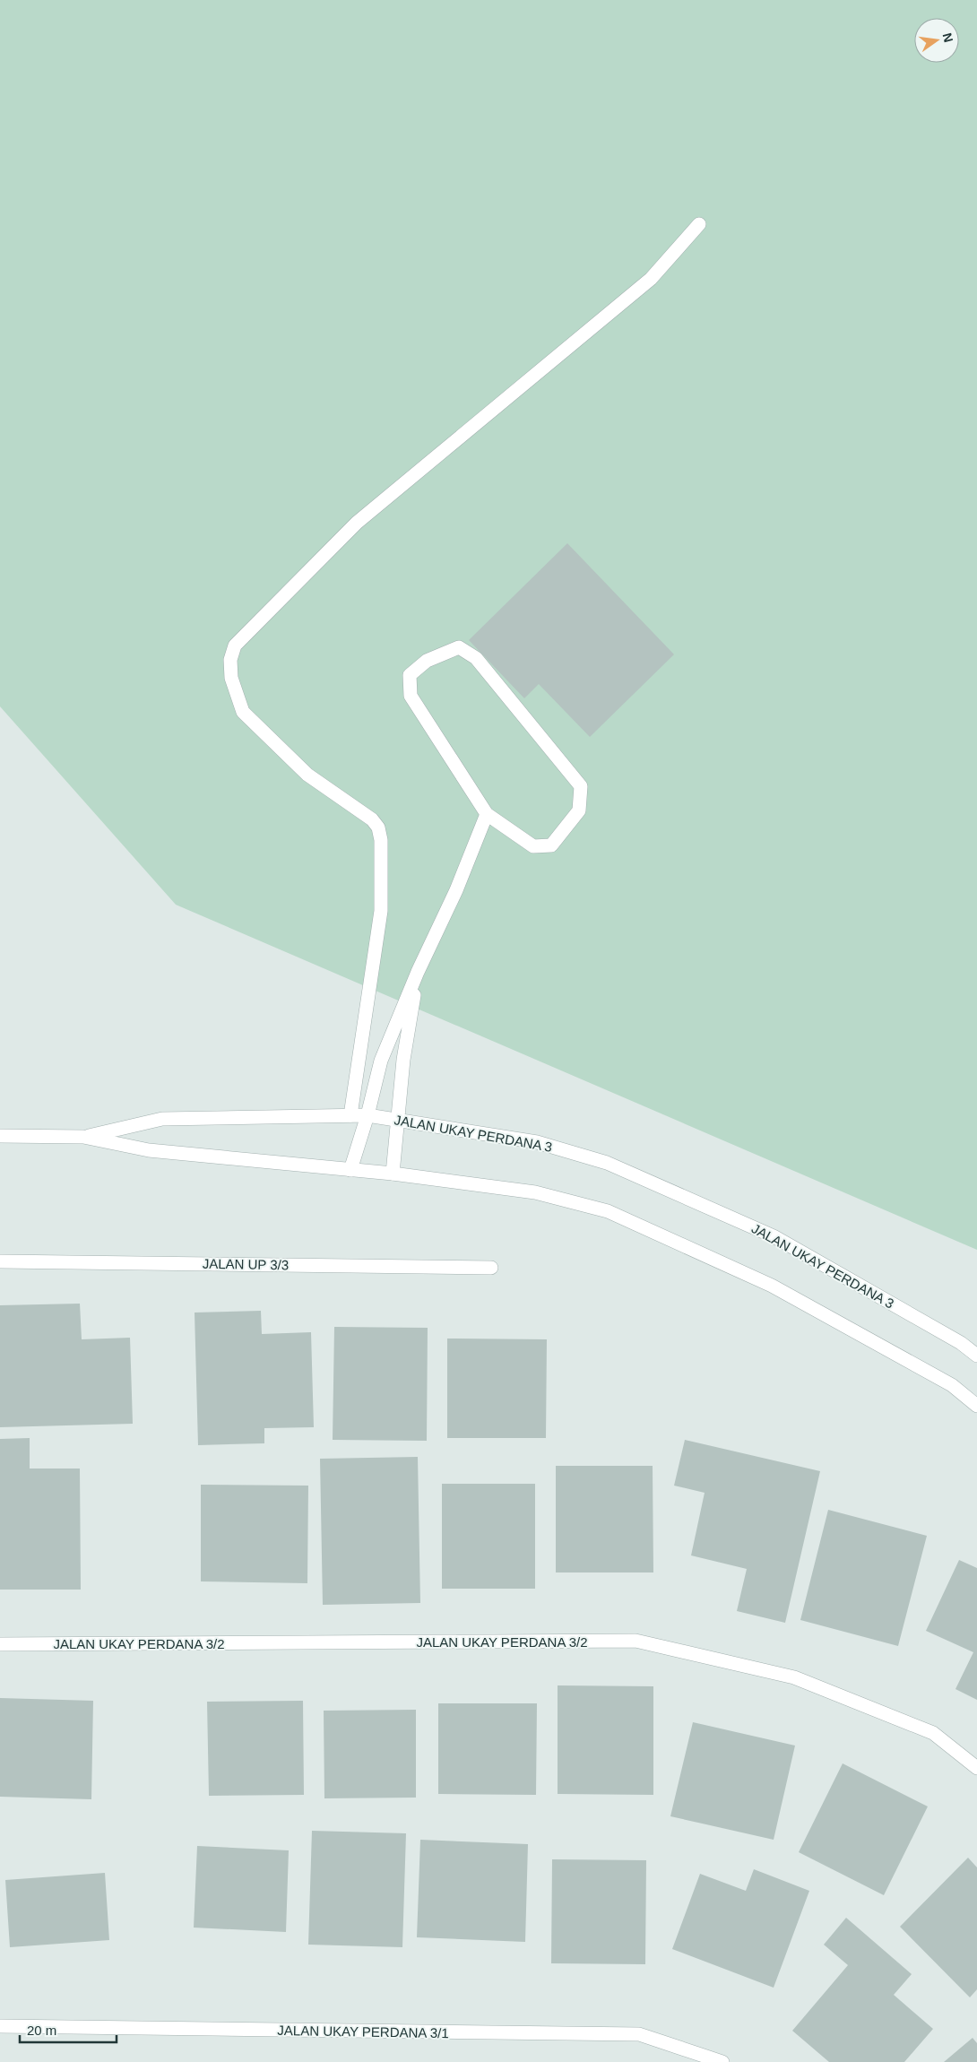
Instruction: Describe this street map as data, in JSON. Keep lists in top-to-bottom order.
{
  "streets": {
    "street": [
      "JALAN UKAY PERDANA 3",
      "JALAN UP 3/3",
      "JALAN UKAY PERDANA 3/2",
      "JALAN UKAY PERDANA 3/1"
    ]
  },
  "scale_bar": "20 m",
  "north": "right"
}
